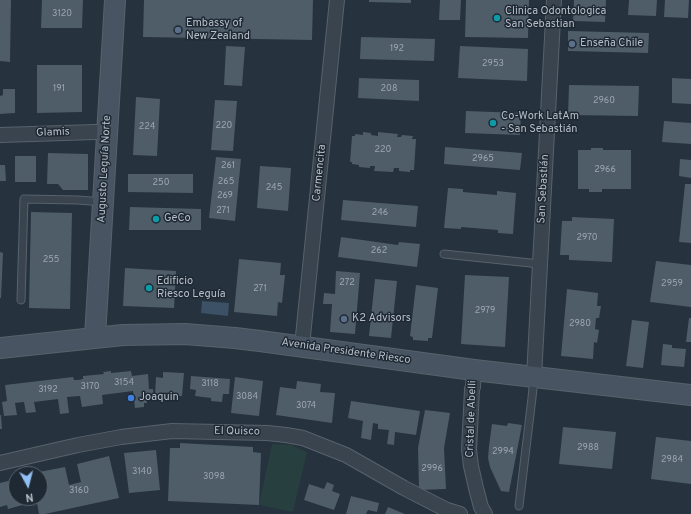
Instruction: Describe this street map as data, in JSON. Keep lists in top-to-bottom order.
{
  "streets": {
    "main road": ["Augusto Leguía Norte", "Avenida Presidente Riesco"],
    "street": [
      "Glamis",
      "Carmencita",
      "San Sebastián",
      "Cristal de Abelli",
      "El Quisco"
    ]
  },
  "crossings": [
    ["Glamis", "Augusto Leguía Norte"],
    ["Augusto Leguía Norte", "Avenida Presidente Riesco"],
    ["Carmencita", "Avenida Presidente Riesco"],
    ["San Sebastián", "Avenida Presidente Riesco"],
    ["Avenida Presidente Riesco", "Cristal de Abelli"]
  ],
  "places": [
    "Clinica Odontologica San Sebastian",
    "Embassy of New Zealand",
    "Enseña Chile",
    "Co-Work LatAm - San Sebastián",
    "GeCo",
    "Edificio Riesco Leguía",
    "K2 Advisors",
    "Joaquin"
  ],
  "house_numbers": [
    "3120",
    "192",
    "2953",
    "191",
    "208",
    "2960",
    "220",
    "224",
    "220",
    "2965",
    "261",
    "2966",
    "265",
    "250",
    "245",
    "269",
    "271",
    "246",
    "2970",
    "262",
    "255",
    "272",
    "2959",
    "271",
    "2979",
    "2980",
    "3154",
    "3118",
    "3170",
    "3192",
    "3084",
    "3074",
    "2988",
    "2994",
    "2984",
    "2996",
    "3140",
    "3098",
    "3160"
  ],
  "north": "bottom"
}
